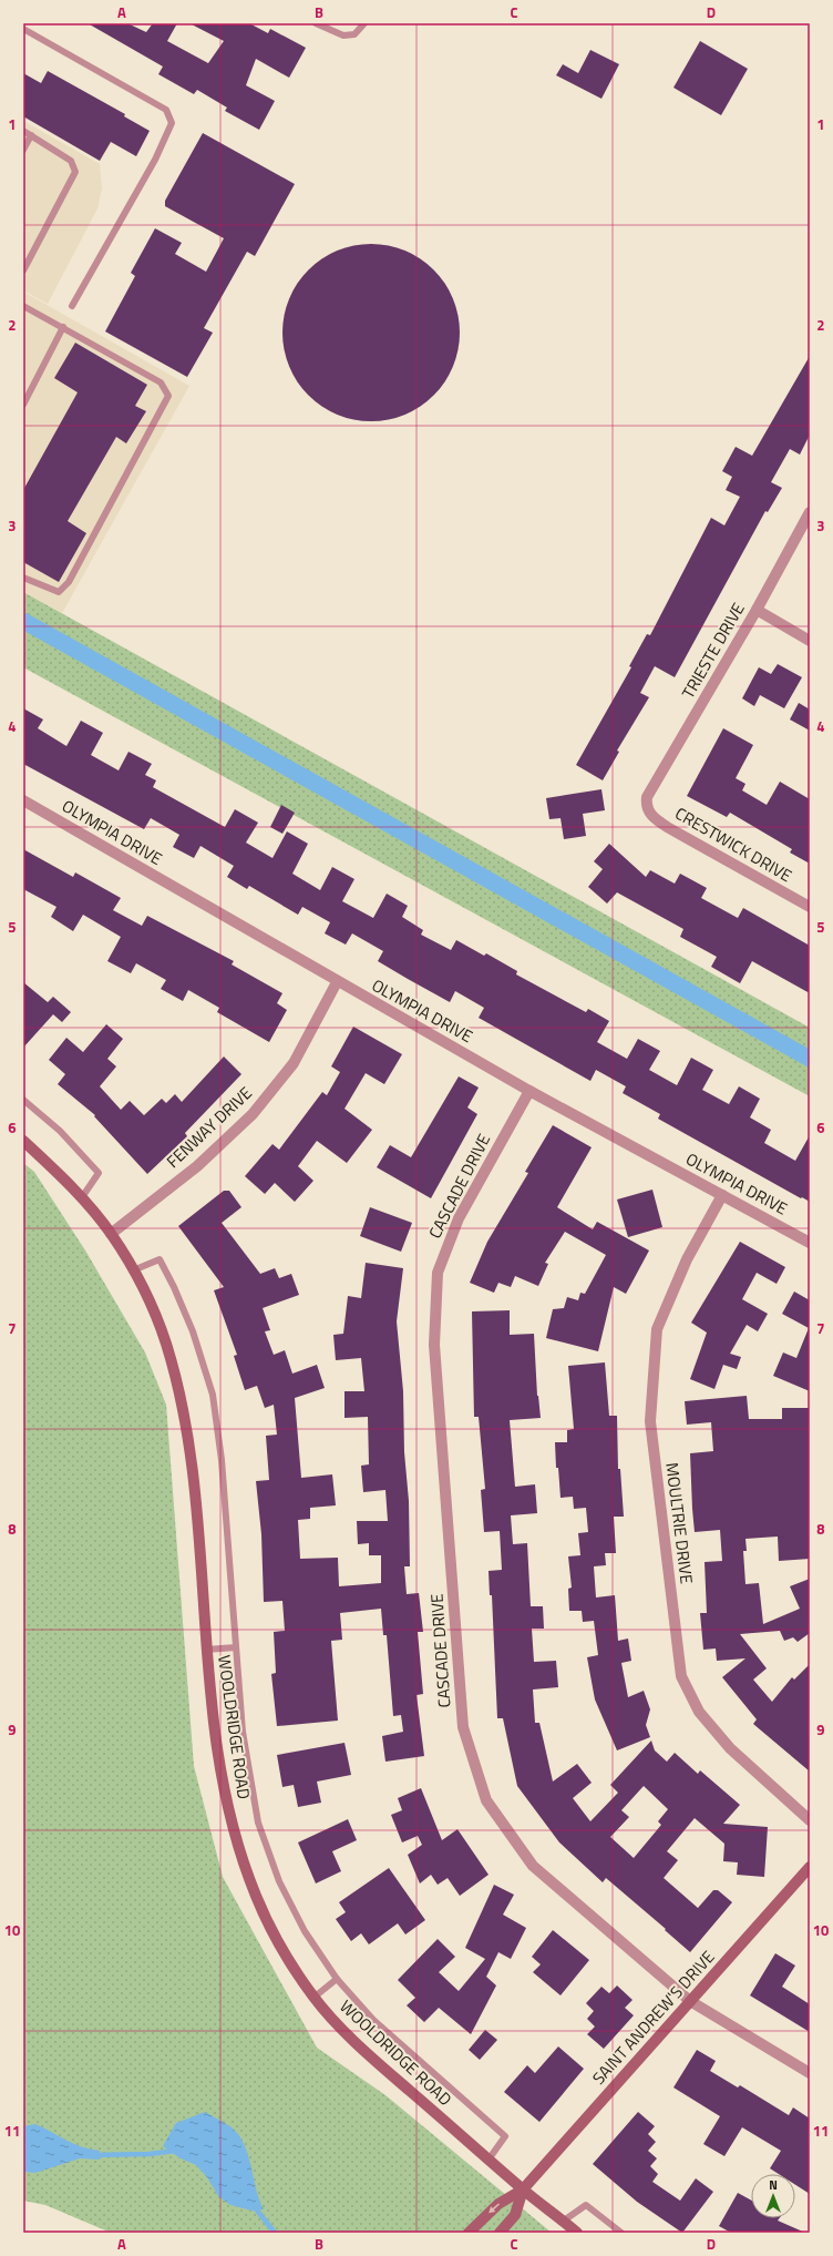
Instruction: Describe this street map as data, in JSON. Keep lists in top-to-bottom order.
{
  "streets": {
    "street": [
      "TRIESTE DRIVE",
      "OLYMPIA DRIVE",
      "CRESTWICK DRIVE",
      "FENWAY DRIVE",
      "CASCADE DRIVE",
      "MOULTRIE DRIVE",
      "WOOLDRIDGE ROAD",
      "SAINT ANDREW'S DRIVE"
    ]
  },
  "crossings": [
    ["TRIESTE DRIVE", "CRESTWICK DRIVE"],
    ["OLYMPIA DRIVE", "FENWAY DRIVE"],
    ["OLYMPIA DRIVE", "CASCADE DRIVE"],
    ["OLYMPIA DRIVE", "MOULTRIE DRIVE"],
    ["FENWAY DRIVE", "WOOLDRIDGE ROAD"],
    ["CASCADE DRIVE", "SAINT ANDREW'S DRIVE"],
    ["WOOLDRIDGE ROAD", "SAINT ANDREW'S DRIVE"]
  ],
  "north": "top",
  "grid": {
    "columns": [
      "A",
      "B",
      "C",
      "D"
    ],
    "rows": [
      "1",
      "2",
      "3",
      "4",
      "5",
      "6",
      "7",
      "8",
      "9",
      "10",
      "11"
    ]
  }
}
